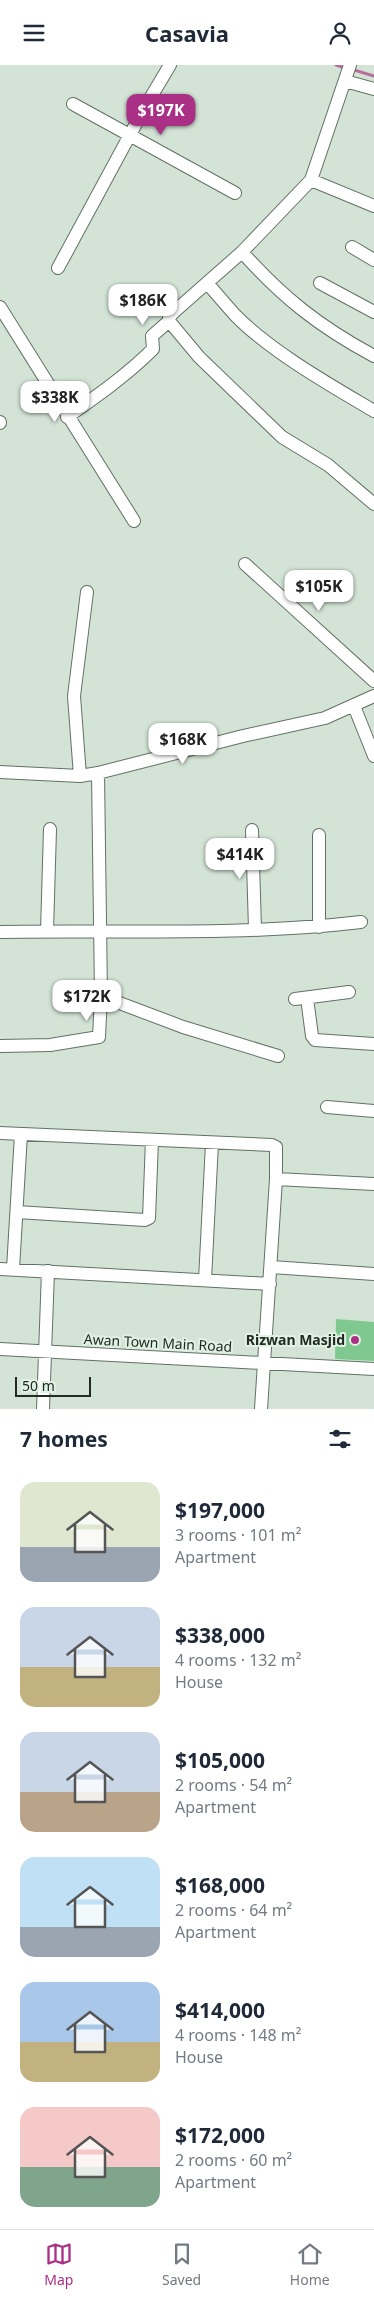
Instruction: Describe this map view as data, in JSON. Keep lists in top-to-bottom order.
{
  "streets": {
    "street": ["Awan Town Main Road"]
  },
  "places": ["Rizwan Masjid"],
  "scale_bar": "50 m",
  "page": {
    "header": "Casavia",
    "price": [
      "$197K",
      "$186K",
      "$338K",
      "$105K",
      "$168K",
      "$414K",
      "$172K"
    ],
    "scale": "50 m",
    "heading": "7 homes",
    "list": [
      {
        "name": "$197,000",
        "note": "3 rooms · 101 m² · Apartment"
      },
      {
        "name": "$338,000",
        "note": "4 rooms · 132 m² · House"
      },
      {
        "name": "$105,000",
        "note": "2 rooms · 54 m² · Apartment"
      },
      {
        "name": "$168,000",
        "note": "2 rooms · 64 m² · Apartment"
      },
      {
        "name": "$414,000",
        "note": "4 rooms · 148 m² · House"
      },
      {
        "name": "$172,000",
        "note": "2 rooms · 60 m² · Apartment"
      }
    ],
    "tabs": ["Map", "Saved", "Home"]
  }
}
